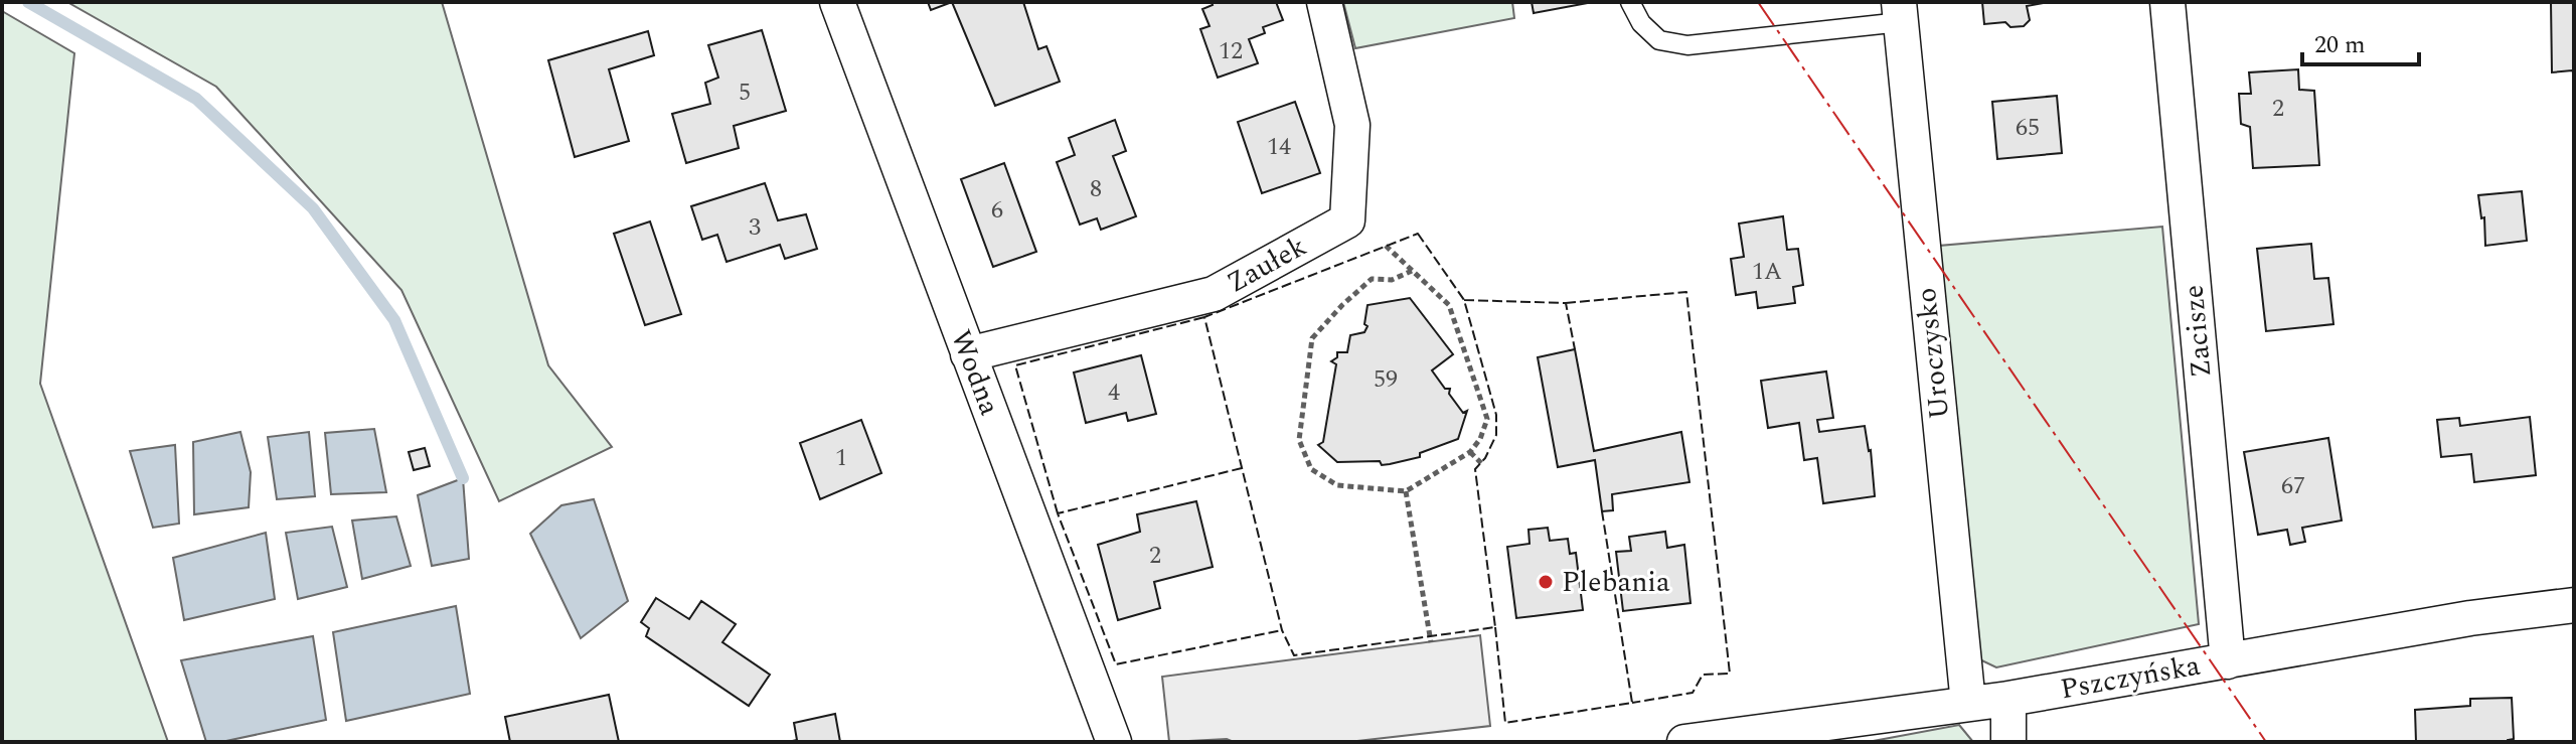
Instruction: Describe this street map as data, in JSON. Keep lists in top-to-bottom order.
{
  "streets": {
    "street": [
      "Zaułek",
      "Zacisze",
      "Uroczysko",
      "Wodna",
      "Pszczyńska"
    ]
  },
  "crossings": [
    ["Zaułek", "Wodna"],
    ["Zacisze", "Pszczyńska"],
    ["Uroczysko", "Pszczyńska"]
  ],
  "places": ["Plebania"],
  "house_numbers": [
    "12",
    "5",
    "2",
    "65",
    "14",
    "8",
    "6",
    "3",
    "1A",
    "59",
    "4",
    "1",
    "67",
    "2"
  ],
  "scale_bar": "20 m"
}
